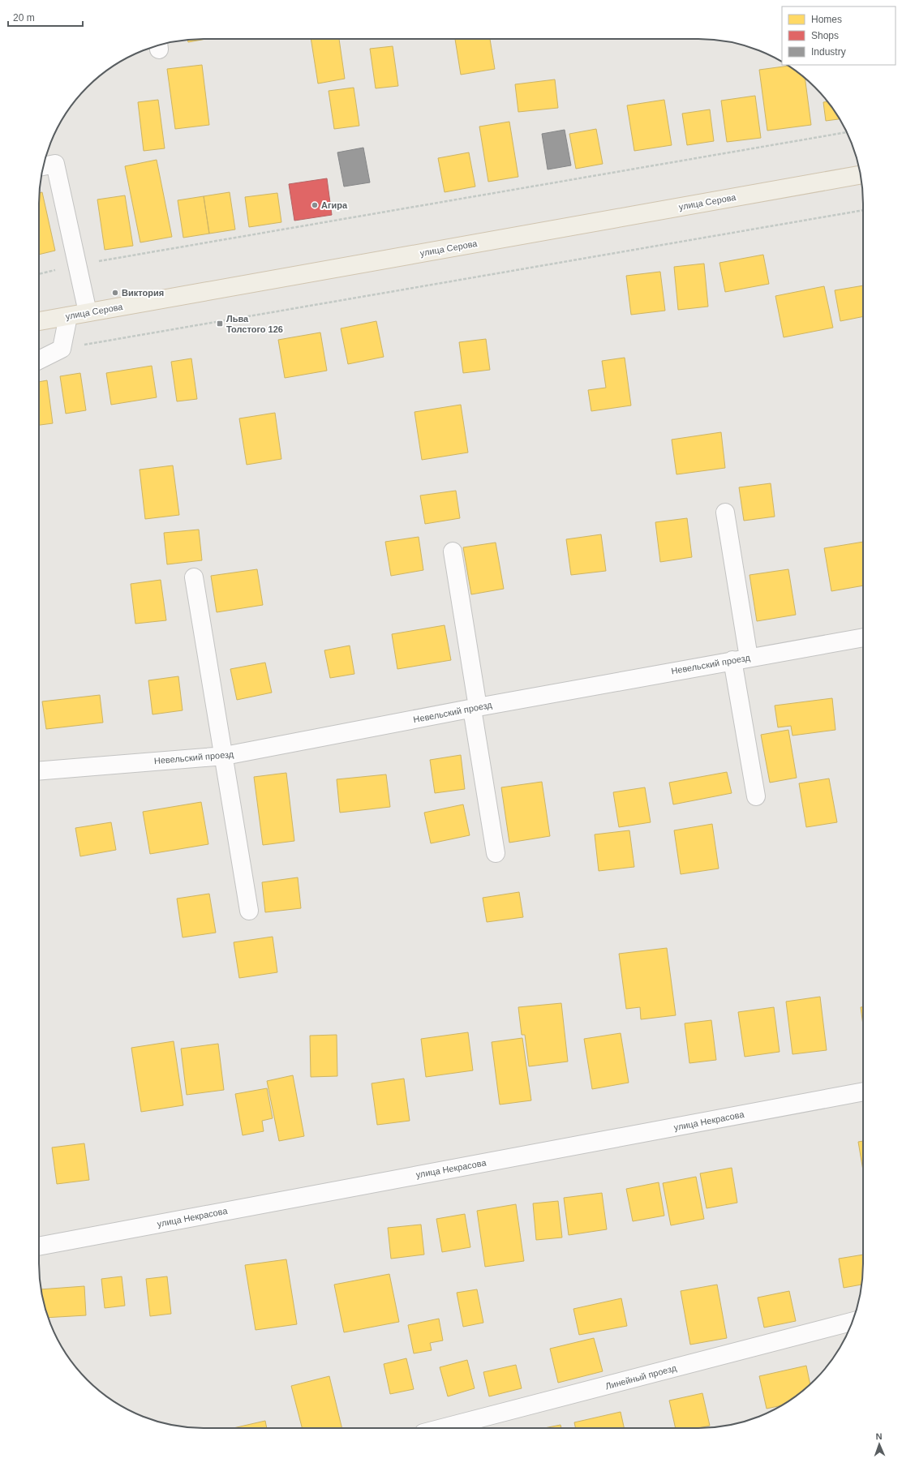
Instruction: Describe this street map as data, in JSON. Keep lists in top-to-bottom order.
{
  "streets": {
    "main road": ["улица Серова"],
    "street": ["Невельский проезд", "улица Некрасова", "Линейный проезд"]
  },
  "places": {
    "other": ["Агира", "Виктория"],
    "transit": ["Льва Толстого 126"]
  },
  "legend": ["Homes", "Shops", "Industry"],
  "scale_bar": "20 m",
  "north": "top"
}
